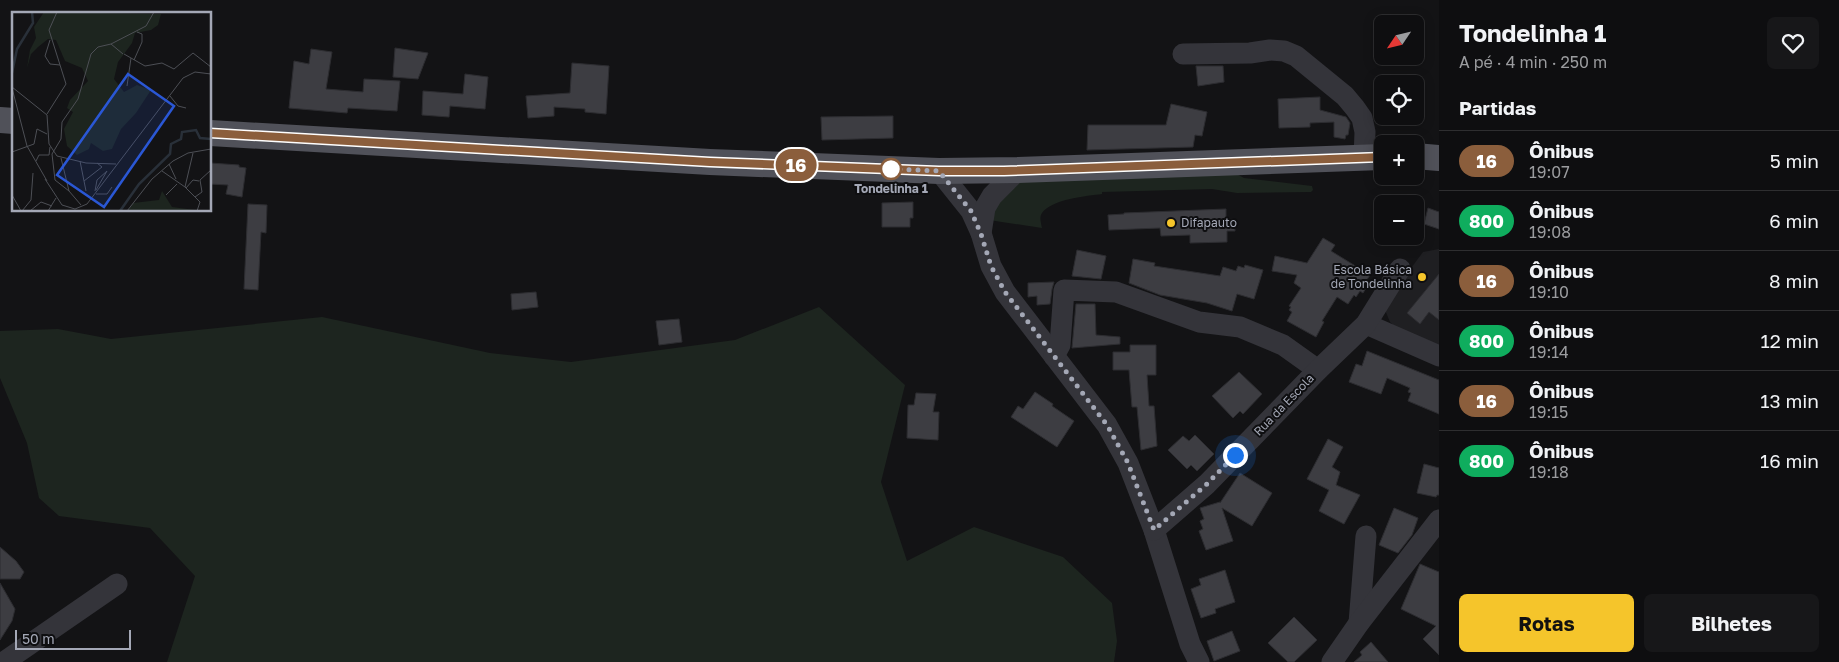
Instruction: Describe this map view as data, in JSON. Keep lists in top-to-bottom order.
{
  "streets": {
    "street": ["Rua da Escola"]
  },
  "places": ["Tondelinha 1", "Difapauto", "Escola Básica de Tondelinha"],
  "lines": ["bus line 16"],
  "scale_bar": "50 m",
  "north": "bottom left",
  "page": {
    "on_map": "16",
    "heading": [
      ["Tondelinha 1", "A pé · 4 min · 250 m"],
      "Partidas"
    ],
    "map_buttons": ["+", "−"],
    "list": [
      {
        "mark": "16",
        "name": "Ônibus",
        "note": "19:07",
        "value": "5 min"
      },
      {
        "mark": "800",
        "name": "Ônibus",
        "note": "19:08",
        "value": "6 min"
      },
      {
        "mark": "16",
        "name": "Ônibus",
        "note": "19:10",
        "value": "8 min"
      },
      {
        "mark": "800",
        "name": "Ônibus",
        "note": "19:14",
        "value": "12 min"
      },
      {
        "mark": "16",
        "name": "Ônibus",
        "note": "19:15",
        "value": "13 min"
      },
      {
        "mark": "800",
        "name": "Ônibus",
        "note": "19:18",
        "value": "16 min"
      }
    ],
    "buttons": ["Rotas", "Bilhetes"],
    "scale": "50 m"
  }
}
